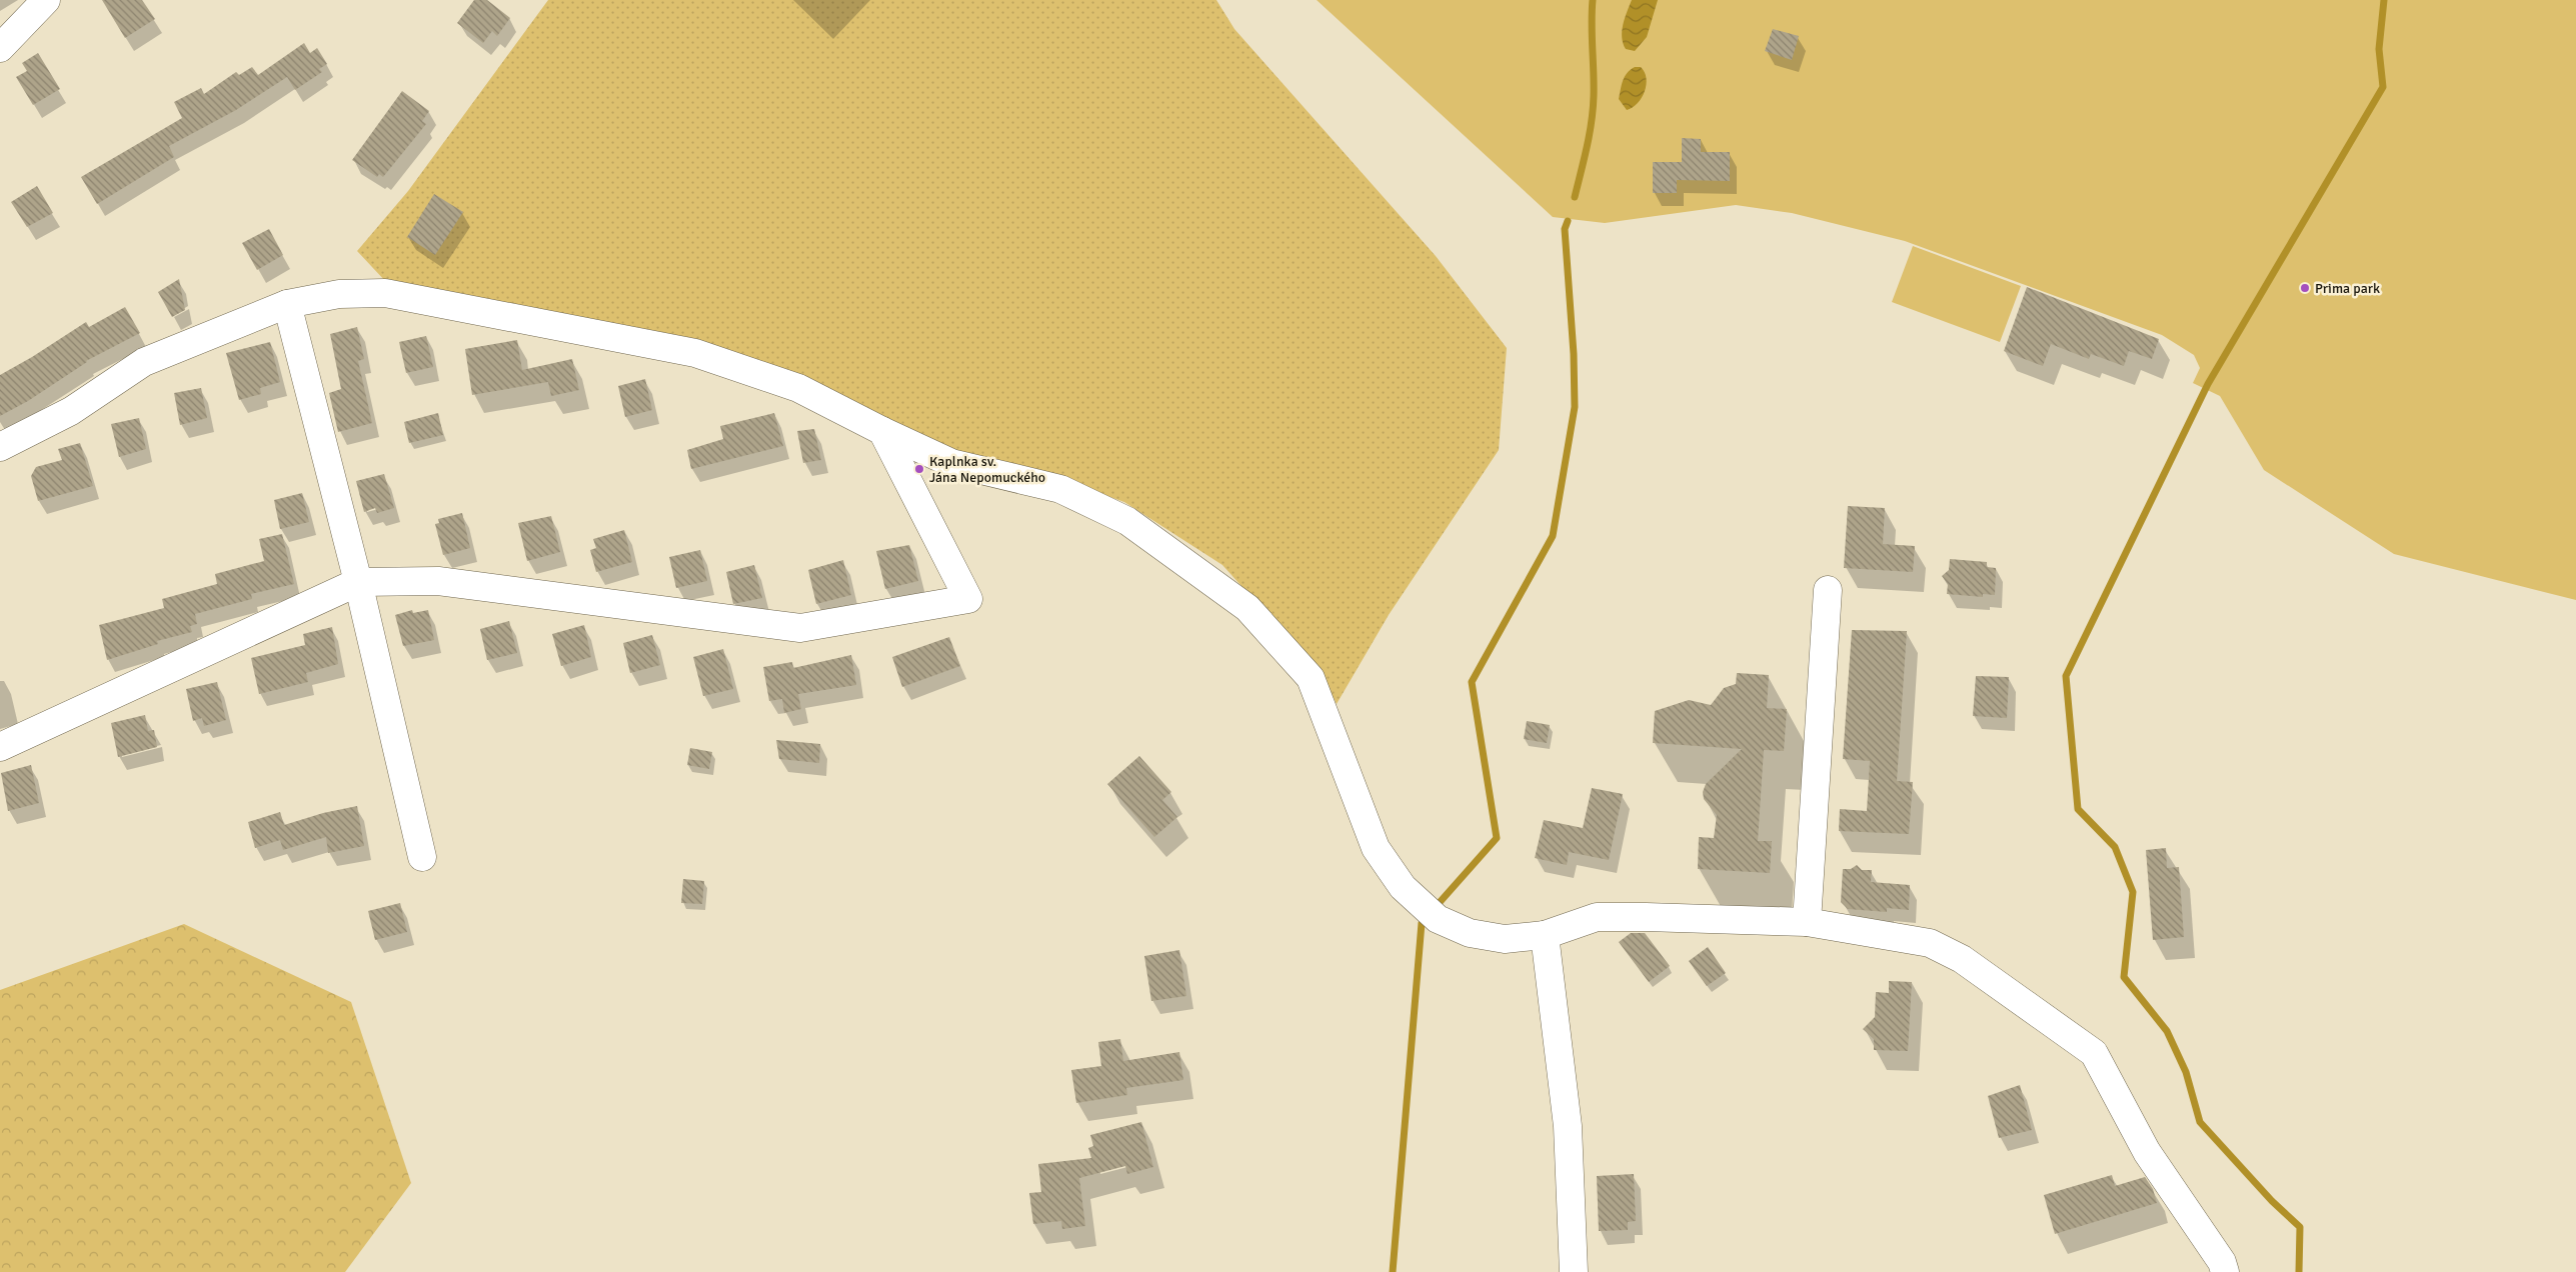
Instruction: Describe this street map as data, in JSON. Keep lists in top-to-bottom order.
{
  "places": ["Prima park", "Kaplnka sv. Jána Nepomuckého"]
}
